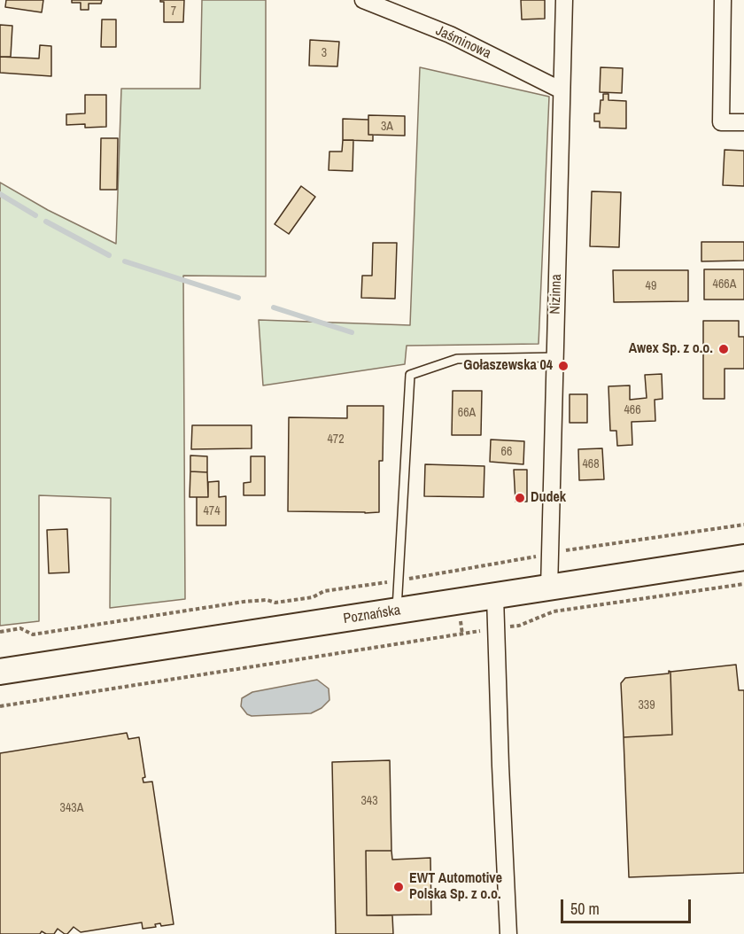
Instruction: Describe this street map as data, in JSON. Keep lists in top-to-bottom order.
{
  "streets": {
    "main road": ["Poznańska"],
    "street": ["Jaśminowa", "Nizinna"]
  },
  "crossings": [
    ["Jaśminowa", "Nizinna"],
    ["Nizinna", "Poznańska"]
  ],
  "places": [
    "Awex Sp. z o.o.",
    "Gołaszewska 04",
    "Dudek",
    "EWT Automotive Polska Sp. z o.o."
  ],
  "house_numbers": [
    "7",
    "3",
    "3A",
    "466A",
    "49",
    "466",
    "66A",
    "472",
    "66",
    "468",
    "474",
    "339",
    "343",
    "343A"
  ],
  "scale_bar": "50 m"
}
